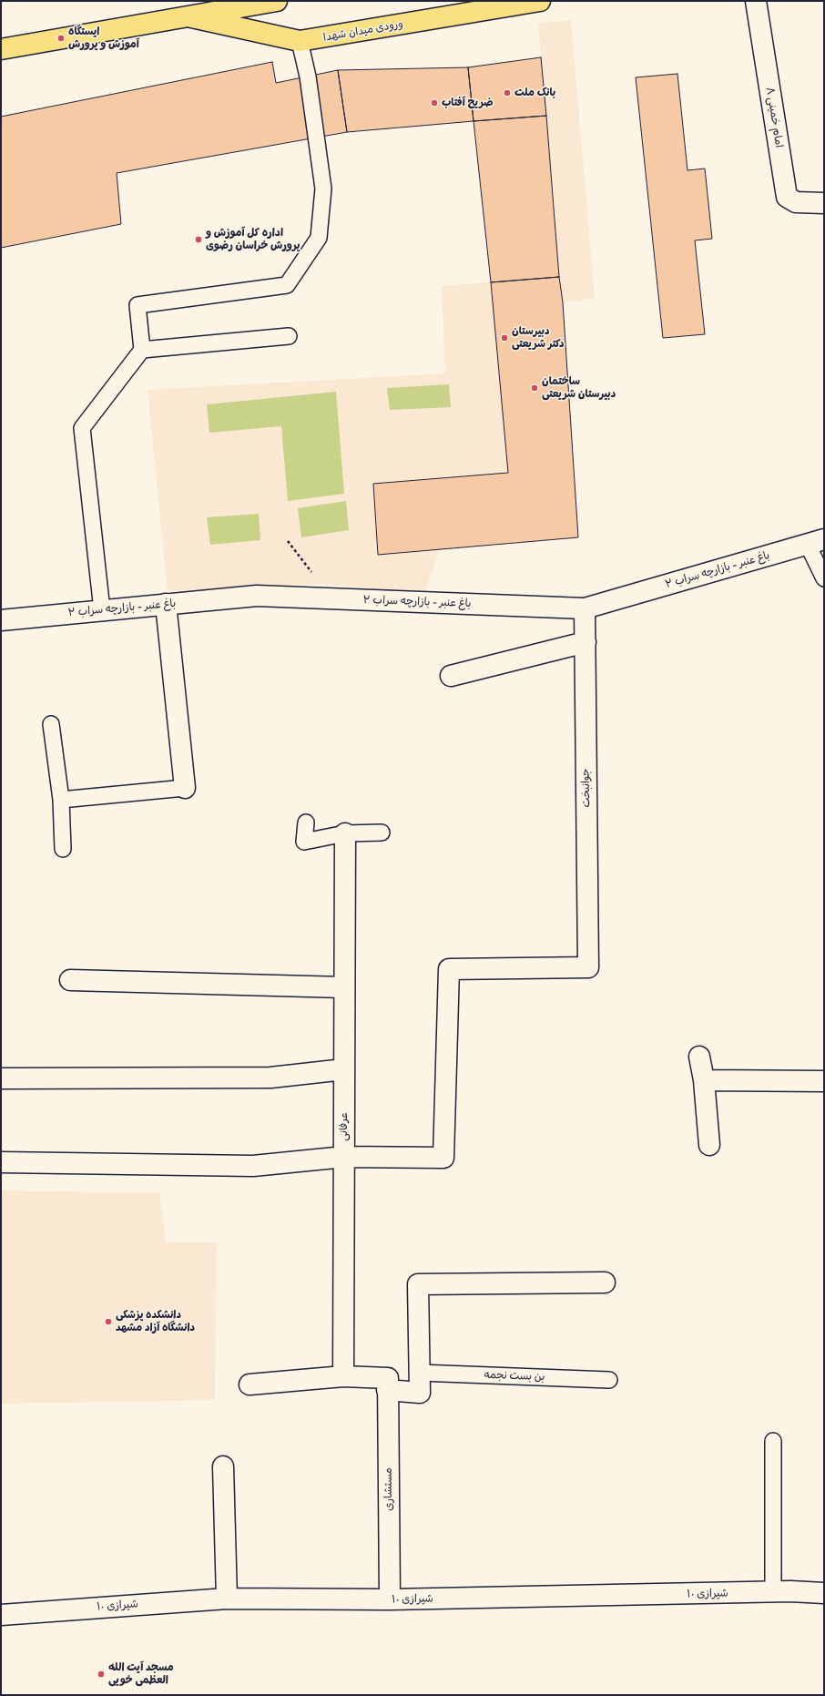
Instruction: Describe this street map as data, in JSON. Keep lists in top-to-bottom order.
{
  "streets": {
    "main road": ["ورودی میدان شهدا"],
    "street": [
      "امام خمینی ۸",
      "باغ عنبر - بازارچه سراب ۲",
      "جوانبخت",
      "عرفانی",
      "مستشاری",
      "شیرازی ۱۰"
    ],
    "lane": ["بن بست نجمه"]
  },
  "crossings": [
    ["باغ عنبر - بازارچه سراب ۲", "جوانبخت"],
    ["جوانبخت", "عرفانی"],
    ["مستشاری", "شیرازی ۱۰"]
  ],
  "places": [
    "ایستگاه آموزش و پرورش",
    "بانک ملت",
    "ضریح آفتاب",
    "اداره کل آموزش و پرورش خراسان رضوی",
    "دبیرستان دکتر شریعتی",
    "ساختمان دبیرستان شریعتی",
    "دانشکده پزشکی دانشگاه آزاد مشهد",
    "مسجد آیت الله العظمی خویی"
  ]
}
